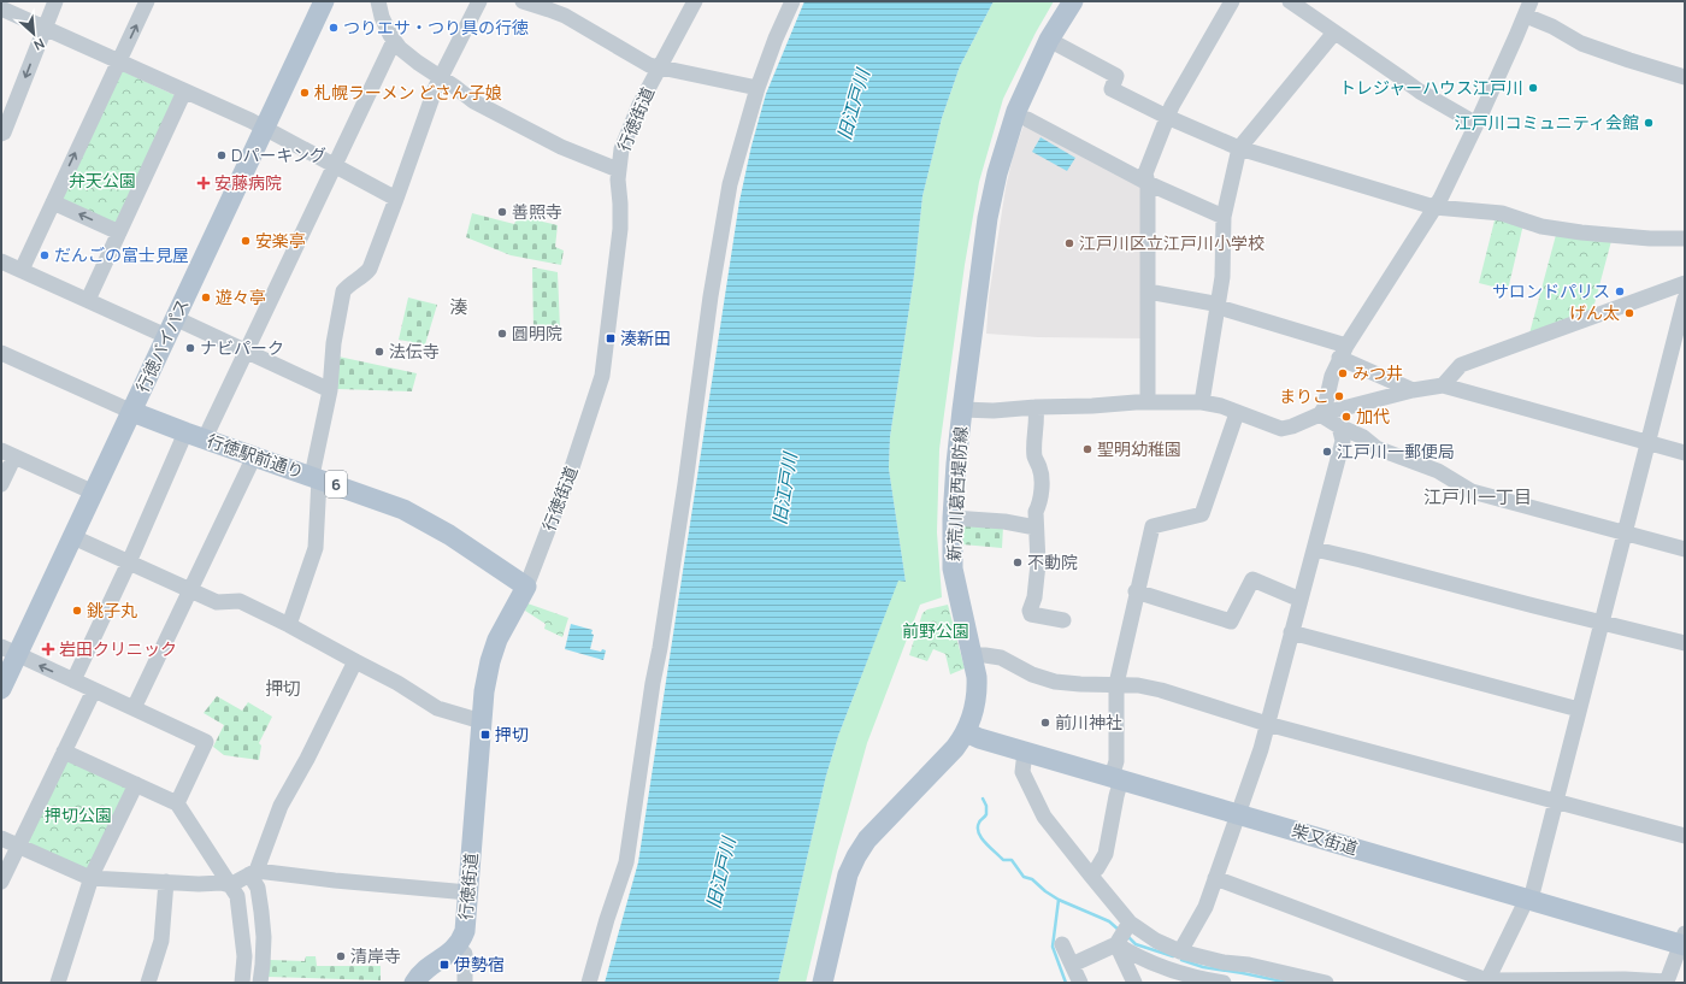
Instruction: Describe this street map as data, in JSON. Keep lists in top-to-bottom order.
{
  "streets": {
    "main road": [
      "行徳街道",
      "行徳バイパス",
      "行徳駅前通り",
      "6",
      "新荒川葛西堤防線",
      "柴又街道"
    ]
  },
  "crossings": [
    ["行徳街道", "行徳駅前通り"],
    ["行徳バイパス", "行徳駅前通り"],
    ["新荒川葛西堤防線", "柴又街道"]
  ],
  "districts": ["湊", "江戸川一丁目", "押切"],
  "water": ["旧江戸川"],
  "parks": ["弁天公園", "前野公園", "押切公園"],
  "places": {
    "other": [
      "つりエサ・つり具の行徳",
      "トレジャーハウス江戸川",
      "札幌ラーメン どさん子娘",
      "江戸川コミュニティ会館",
      "Dパーキング",
      "善照寺",
      "安楽亭",
      "江戸川区立江戸川小学校",
      "だんごの富士見屋",
      "サロンドパリス",
      "遊々亭",
      "げん太",
      "圓明院",
      "ナビパーク",
      "法伝寺",
      "みつ井",
      "まりこ",
      "加代",
      "聖明幼稚園",
      "江戸川一郵便局",
      "不動院",
      "銚子丸",
      "前川神社",
      "清岸寺"
    ],
    "health": ["安藤病院", "岩田クリニック"],
    "transit": ["湊新田", "押切", "伊勢宿"]
  },
  "north": "bottom right"
}
